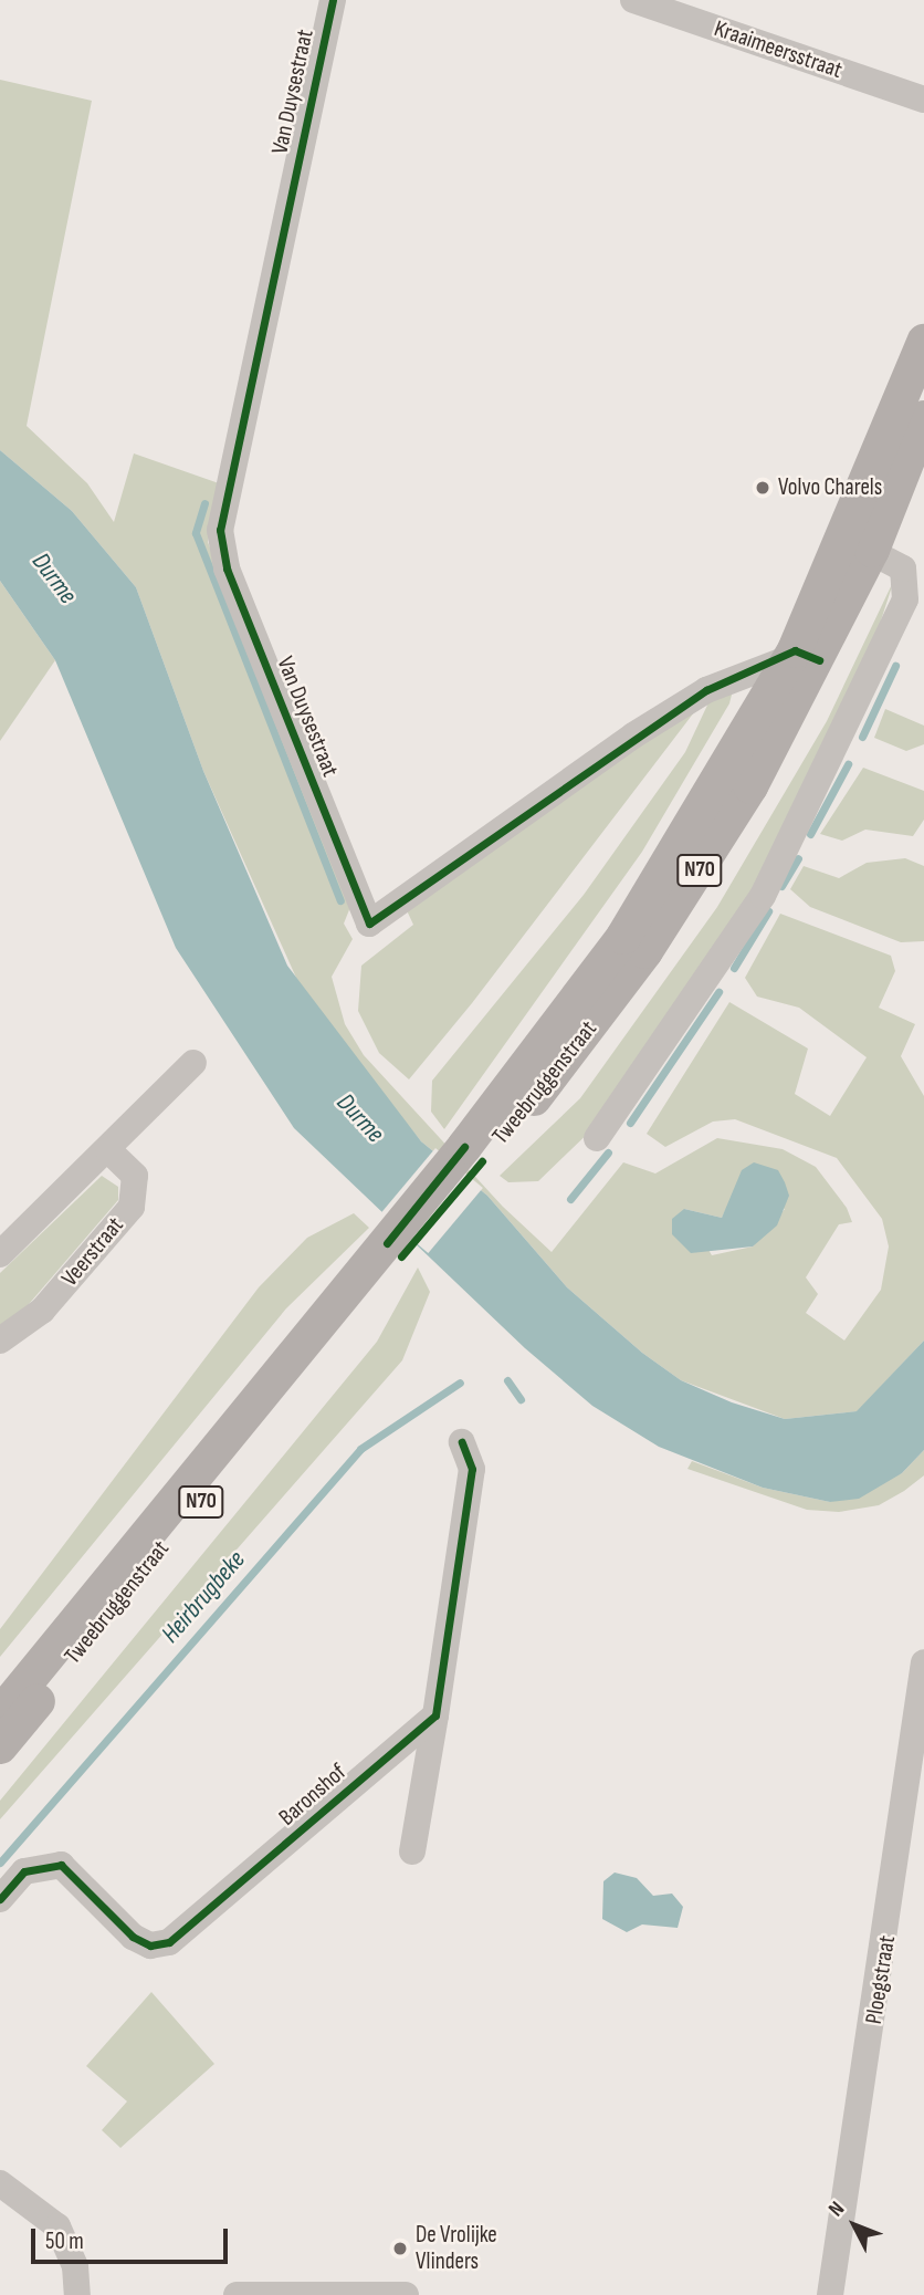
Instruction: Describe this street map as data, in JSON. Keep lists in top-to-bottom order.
{
  "streets": {
    "main road": ["N70", "Tweebruggenstraat"],
    "street": [
      "Kraaimeersstraat",
      "Van Duysestraat",
      "Veerstraat",
      "Baronshof",
      "Ploegstraat"
    ]
  },
  "crossings": [
    ["Van Duysestraat", "Tweebruggenstraat"]
  ],
  "water": ["Durme", "Heirbrugbeke"],
  "places": ["Volvo Charels", "De Vrolijke Vlinders"],
  "scale_bar": "50 m",
  "north": "top left"
}
